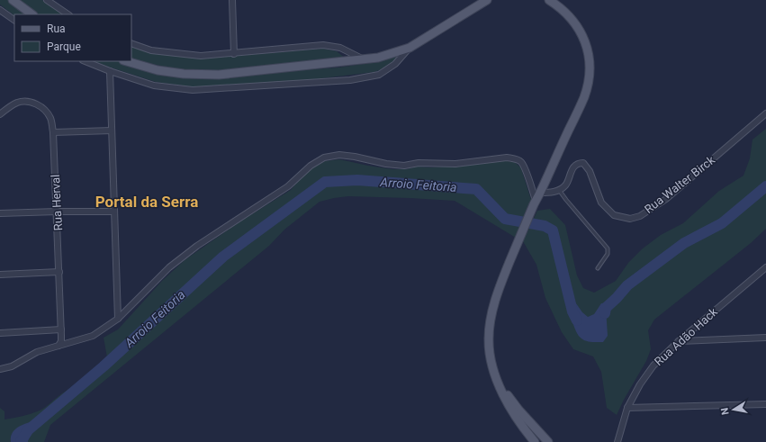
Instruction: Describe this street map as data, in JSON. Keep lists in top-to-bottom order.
{
  "streets": {
    "street": ["Rua Walter Birck", "Rua Herval", "Rua Adão Hack"]
  },
  "districts": ["Portal da Serra"],
  "water": ["Arroio Feitoria"],
  "legend": ["Rua", "Parque"],
  "north": "left"
}
